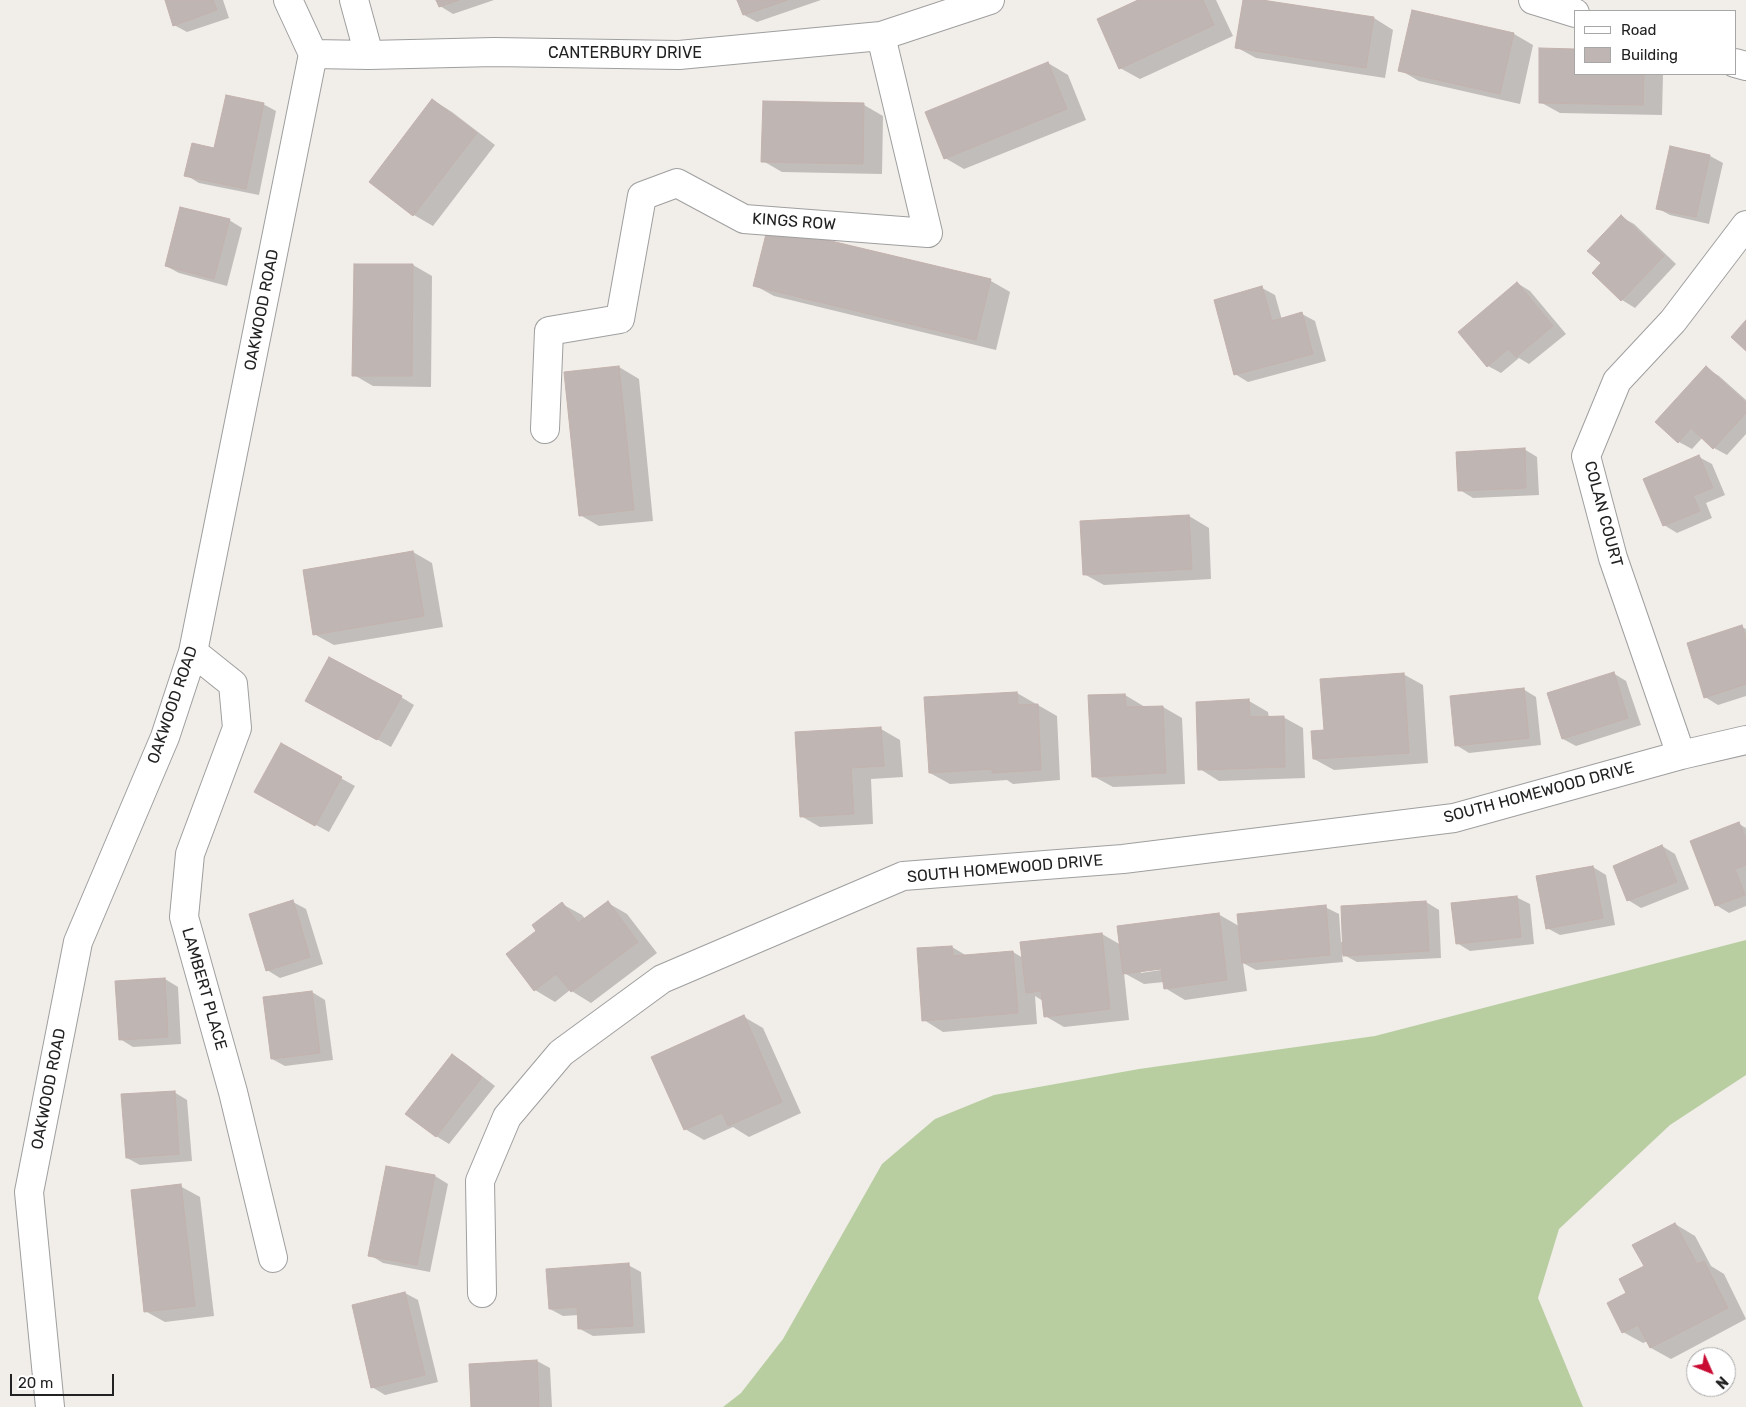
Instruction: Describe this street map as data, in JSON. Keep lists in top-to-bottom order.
{
  "streets": {
    "street": [
      "CANTERBURY DRIVE",
      "KINGS ROW",
      "OAKWOOD ROAD",
      "COLAN COURT",
      "SOUTH HOMEWOOD DRIVE",
      "LAMBERT PLACE"
    ]
  },
  "crossings": [
    ["CANTERBURY DRIVE", "KINGS ROW"],
    ["CANTERBURY DRIVE", "OAKWOOD ROAD"],
    ["OAKWOOD ROAD", "LAMBERT PLACE"],
    ["COLAN COURT", "SOUTH HOMEWOOD DRIVE"]
  ],
  "legend": ["Road", "Building"],
  "scale_bar": "20 m",
  "north": "bottom right"
}
